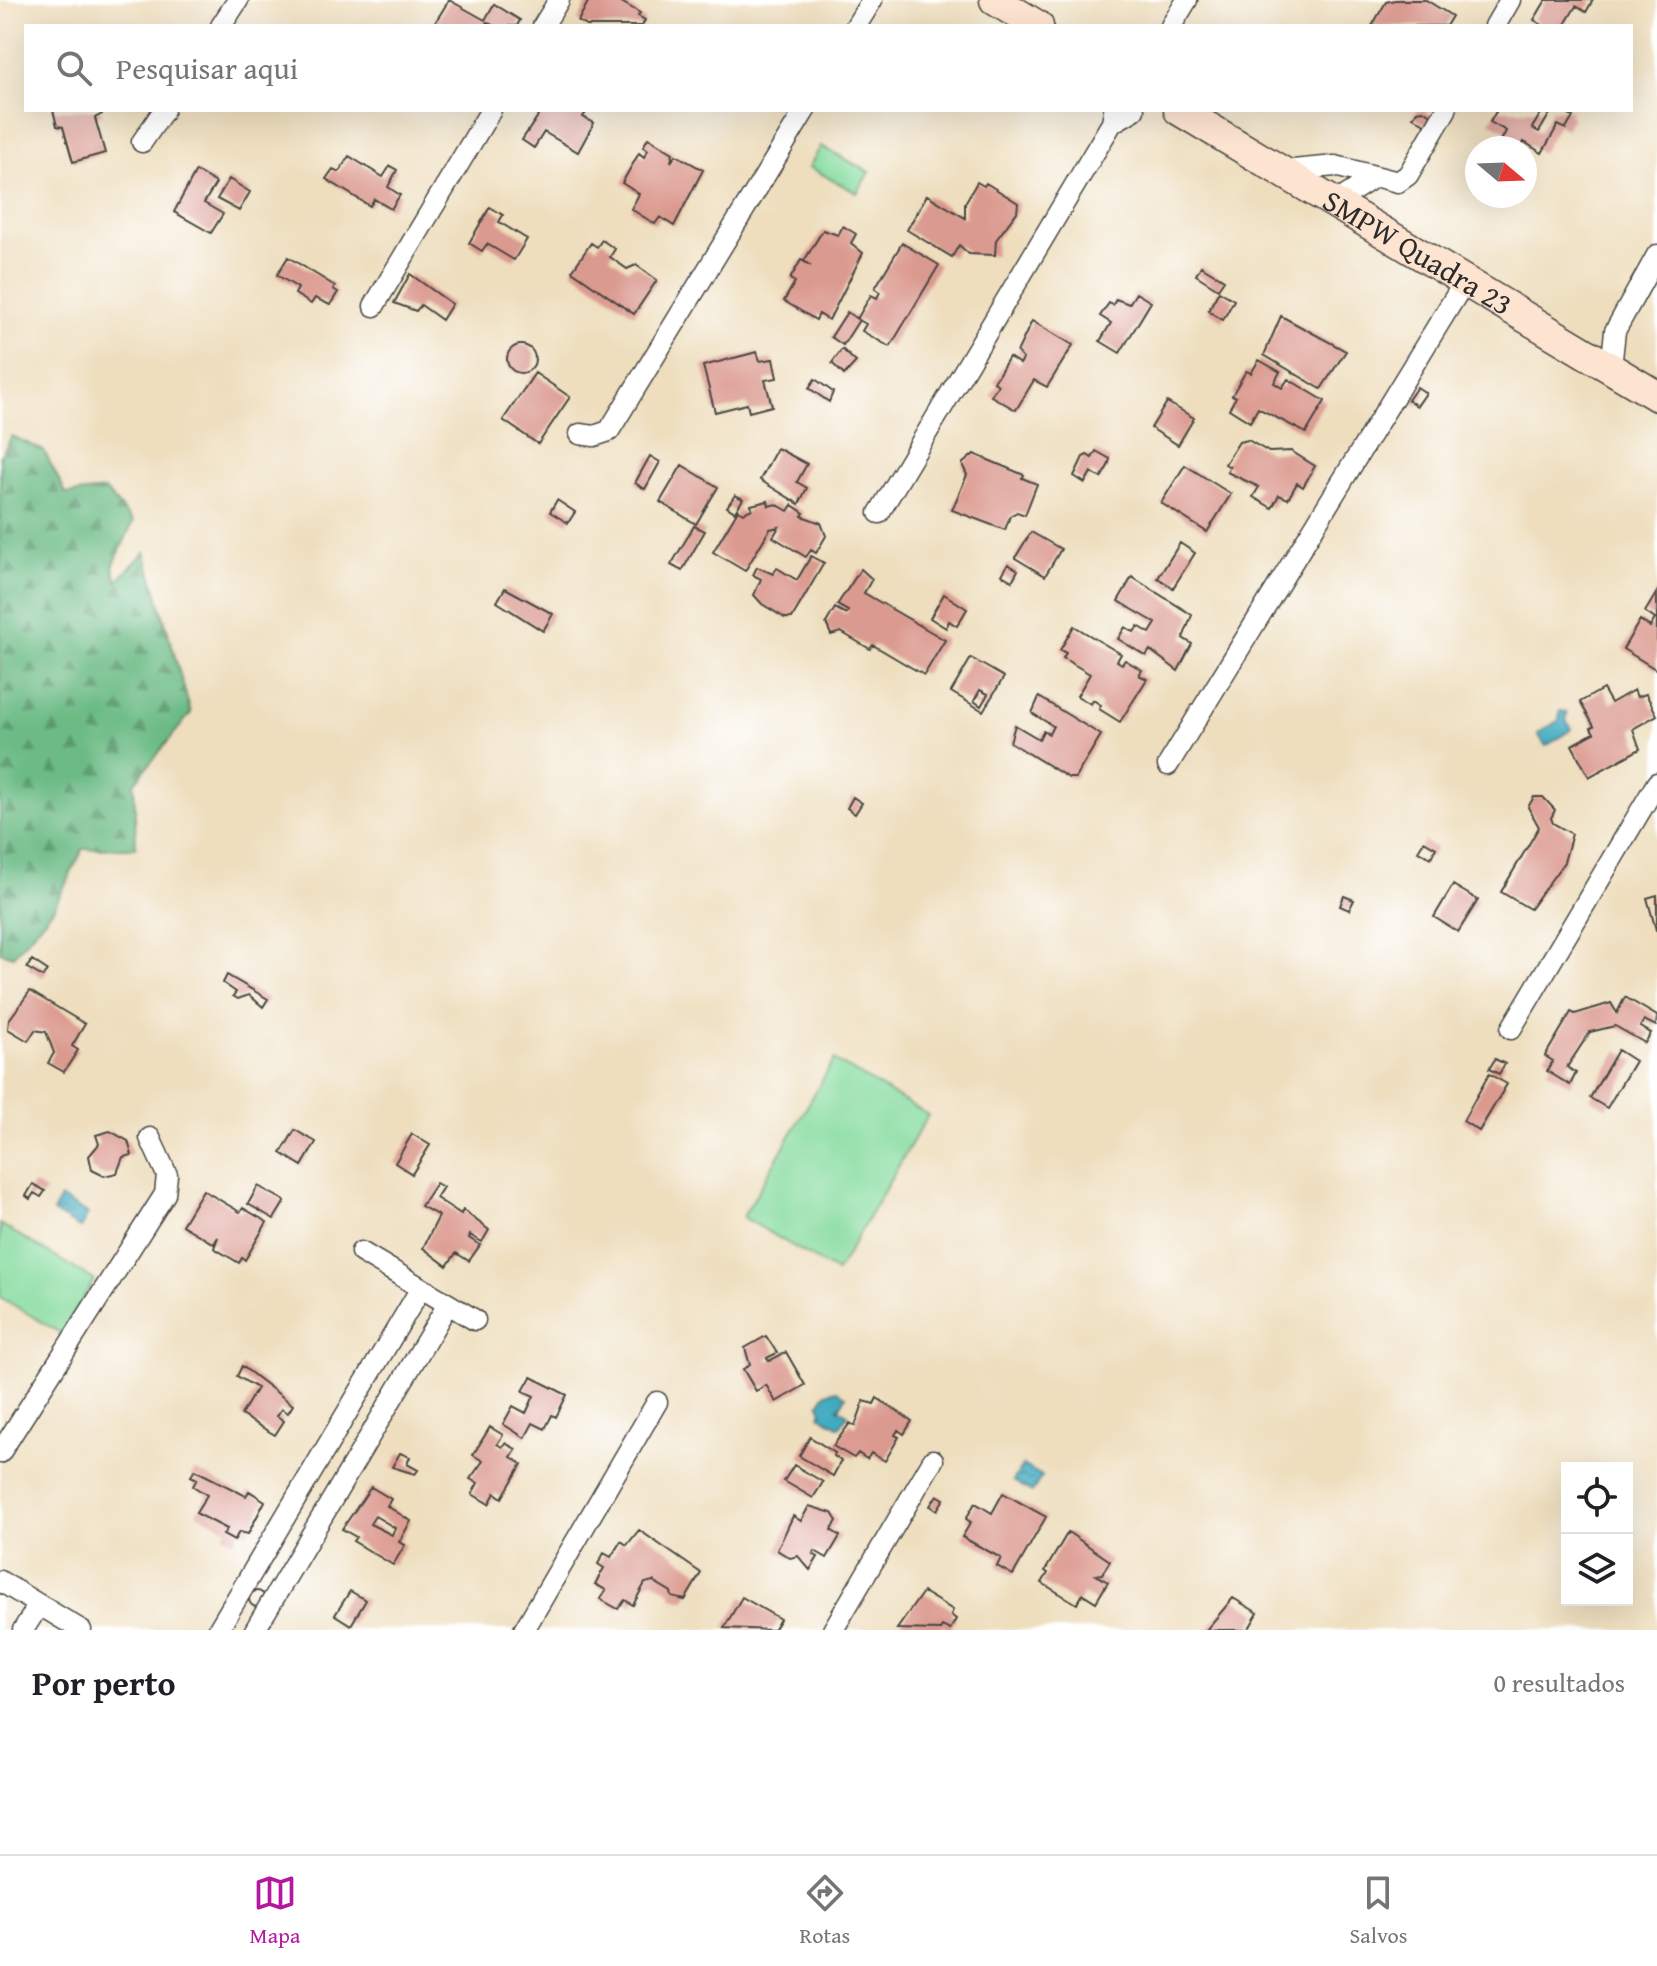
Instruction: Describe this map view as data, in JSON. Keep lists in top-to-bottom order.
{
  "streets": {
    "street": ["SMPW Quadra 23"]
  },
  "north": "right",
  "page": {
    "search": "Pesquisar aqui",
    "heading": ["Por perto", "0 resultados"],
    "nav": ["Mapa", "Rotas", "Salvos"]
  }
}
